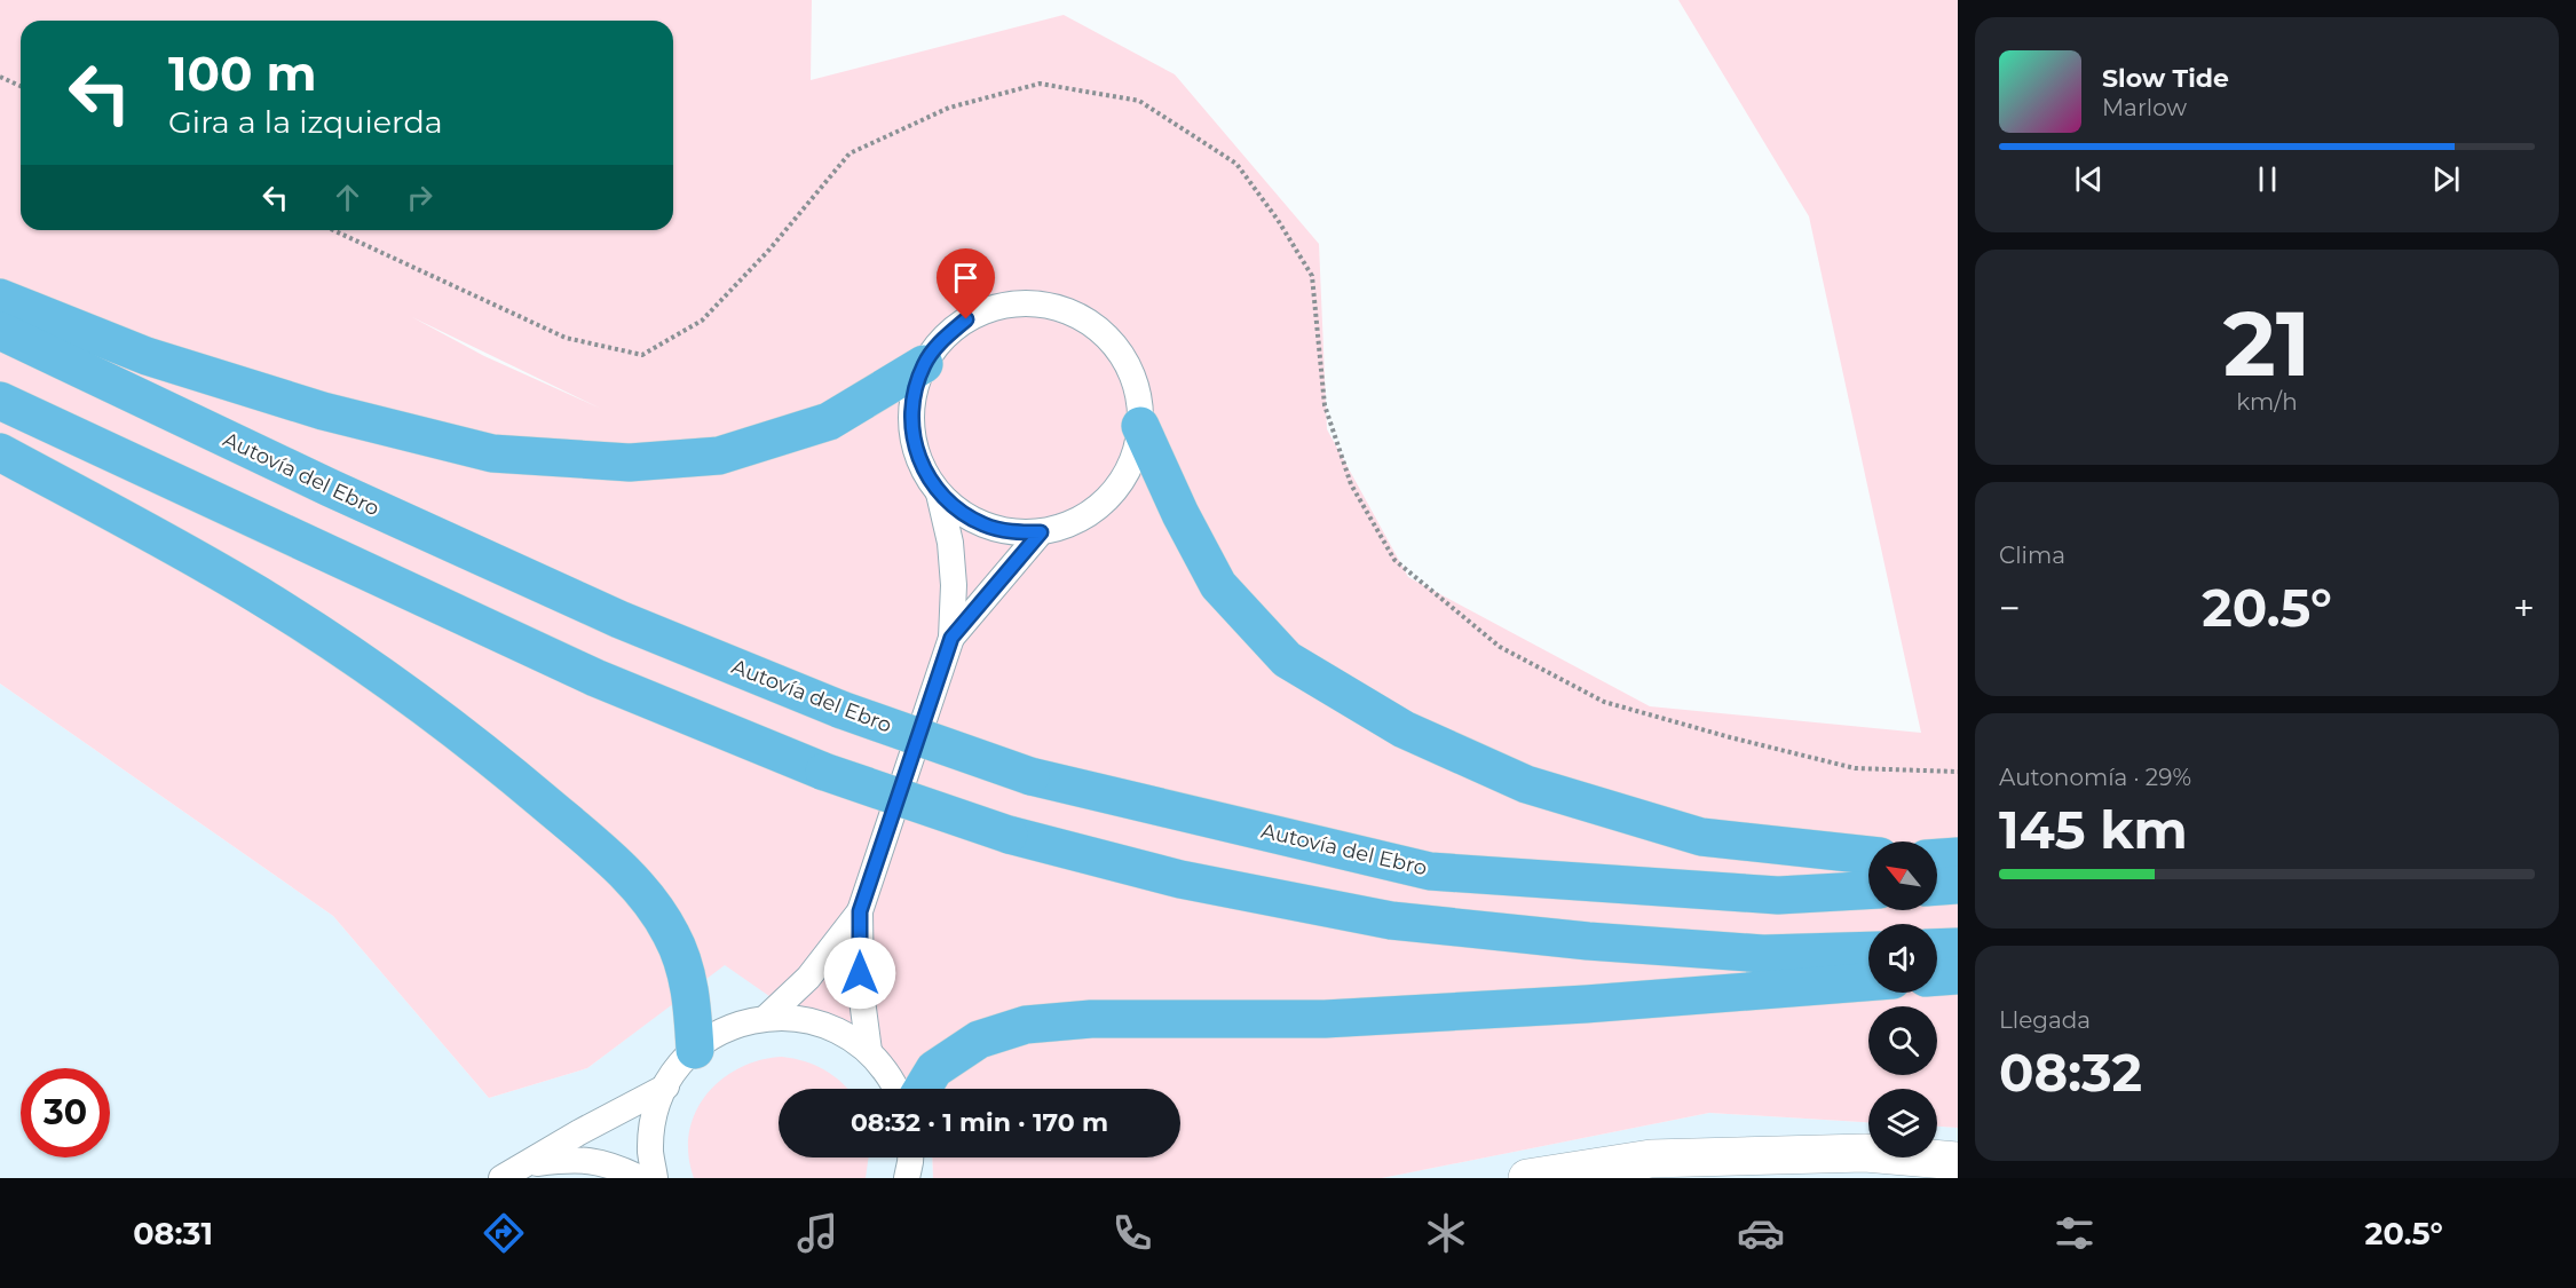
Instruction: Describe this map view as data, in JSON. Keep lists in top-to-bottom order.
{
  "streets": {
    "highway": ["Autovía del Ebro"]
  },
  "north": "top left",
  "page": {
    "turn": ["100 m", "Gira a la izquierda"],
    "song": ["Slow Tide", "Marlow"],
    "tile": [
      ["21", "km/h"],
      "Clima",
      ["Autonomía · 29%", "145 km"],
      ["Llegada", "08:32"]
    ],
    "heat": ["−", "20.5°", "+"],
    "limit": "30",
    "trip": "08:32 · 1 min · 170 m",
    "tabs": ["08:31", "20.5°"]
  }
}
